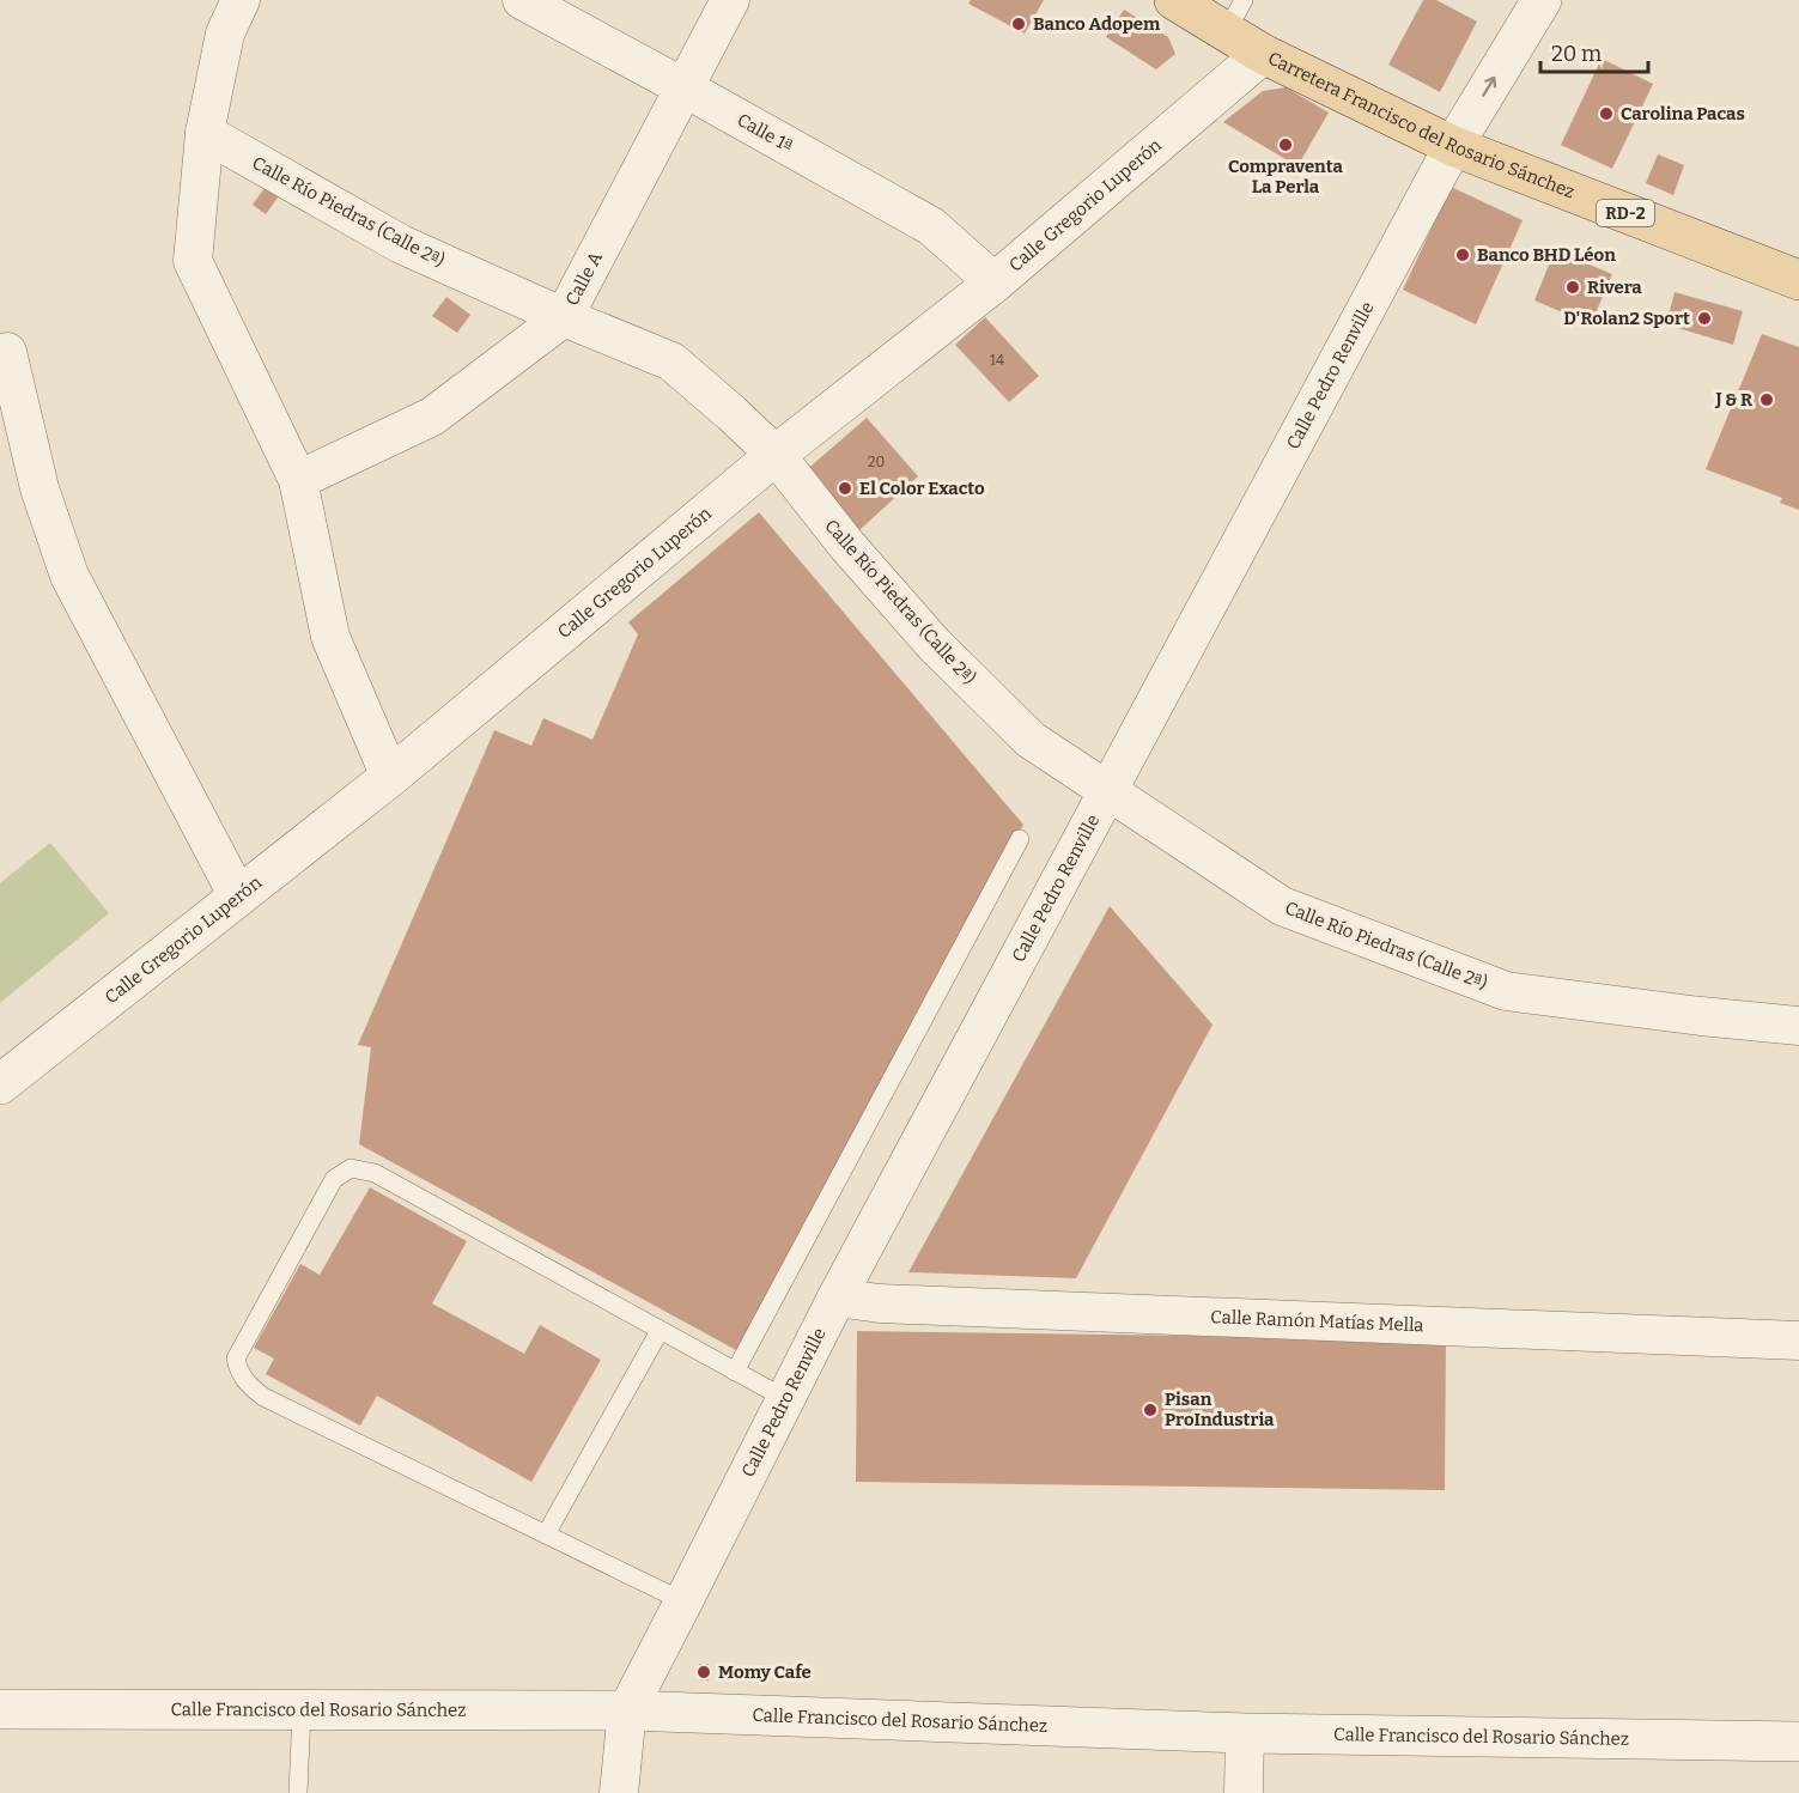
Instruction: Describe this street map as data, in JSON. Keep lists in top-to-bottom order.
{
  "streets": {
    "main road": ["Carretera Francisco del Rosario Sánchez", "RD-2"],
    "street": [
      "Calle 1ª",
      "Calle Gregorio Luperón",
      "Calle Río Piedras (Calle 2ª)",
      "Calle A",
      "Calle Pedro Renville",
      "Calle Ramón Matías Mella",
      "Calle Francisco del Rosario Sánchez"
    ]
  },
  "crossings": [
    ["Carretera Francisco del Rosario Sánchez", "Calle Gregorio Luperón"],
    ["Carretera Francisco del Rosario Sánchez", "Calle Pedro Renville"],
    ["Calle 1ª", "Calle Gregorio Luperón"],
    ["Calle 1ª", "Calle A"],
    ["Calle Gregorio Luperón", "Calle Río Piedras (Calle 2ª)"],
    ["Calle Río Piedras (Calle 2ª)", "Calle A"],
    ["Calle Río Piedras (Calle 2ª)", "Calle Pedro Renville"],
    ["Calle Pedro Renville", "Calle Ramón Matías Mella"],
    ["Calle Pedro Renville", "Calle Francisco del Rosario Sánchez"]
  ],
  "places": [
    "Banco Adopem",
    "Carolina Pacas",
    "Compraventa La Perla",
    "Banco BHD Léon",
    "Rivera",
    "D'Rolan2 Sport",
    "J & R",
    "El Color Exacto",
    "Pisan ProIndustria",
    "Momy Cafe"
  ],
  "house_numbers": ["14", "20"],
  "scale_bar": "20 m"
}
